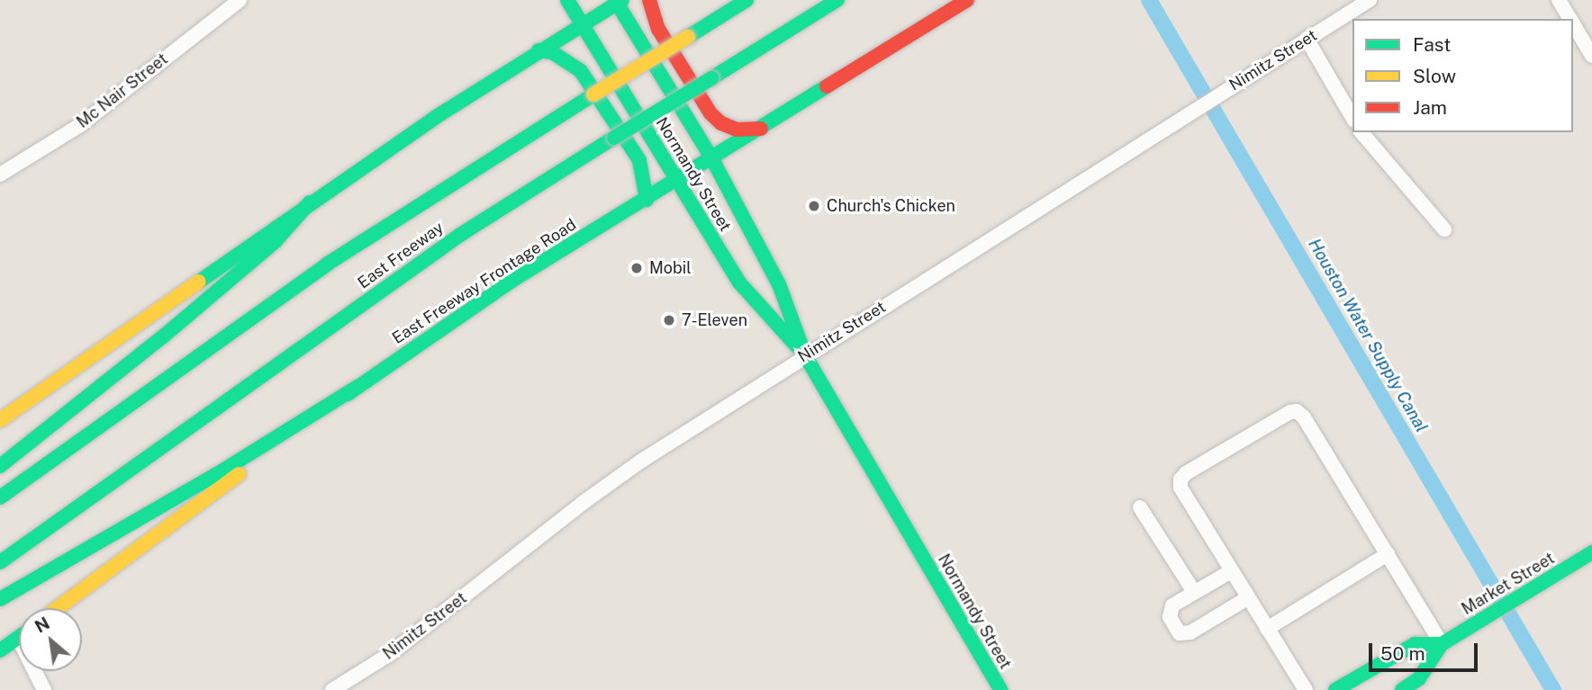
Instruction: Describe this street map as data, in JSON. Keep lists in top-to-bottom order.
{
  "streets": {
    "main road": [
      "Normandy Street",
      "East Freeway",
      "East Freeway Frontage Road",
      "Market Street"
    ],
    "street": ["Nimitz Street", "Mc Nair Street"]
  },
  "crossings": [
    ["Nimitz Street", "Normandy Street"],
    ["Normandy Street", "East Freeway Frontage Road"]
  ],
  "water": ["Houston Water Supply Canal"],
  "places": ["Church's Chicken", "Mobil", "7-Eleven"],
  "legend": ["Fast", "Slow", "Jam"],
  "scale_bar": "50 m",
  "north": "top left"
}
